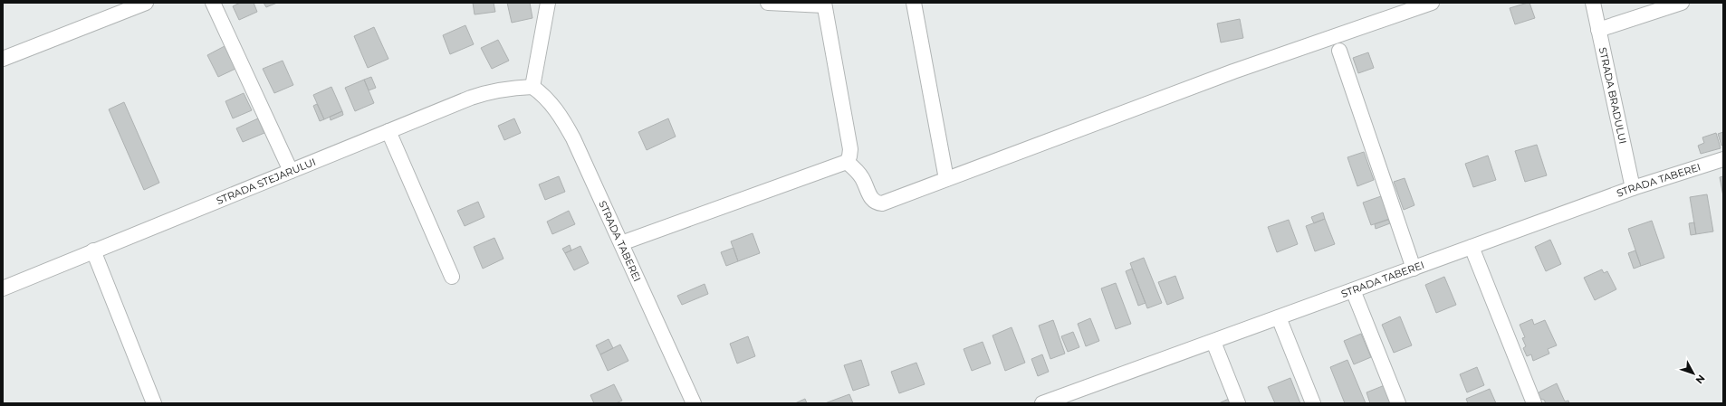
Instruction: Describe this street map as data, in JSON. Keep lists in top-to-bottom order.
{
  "streets": {
    "street": ["STRADA BRADULUI", "STRADA STEJARULUI", "STRADA TABEREI"]
  },
  "crossings": [
    ["STRADA BRADULUI", "STRADA TABEREI"],
    ["STRADA STEJARULUI", "STRADA TABEREI"]
  ],
  "north": "bottom right"
}
